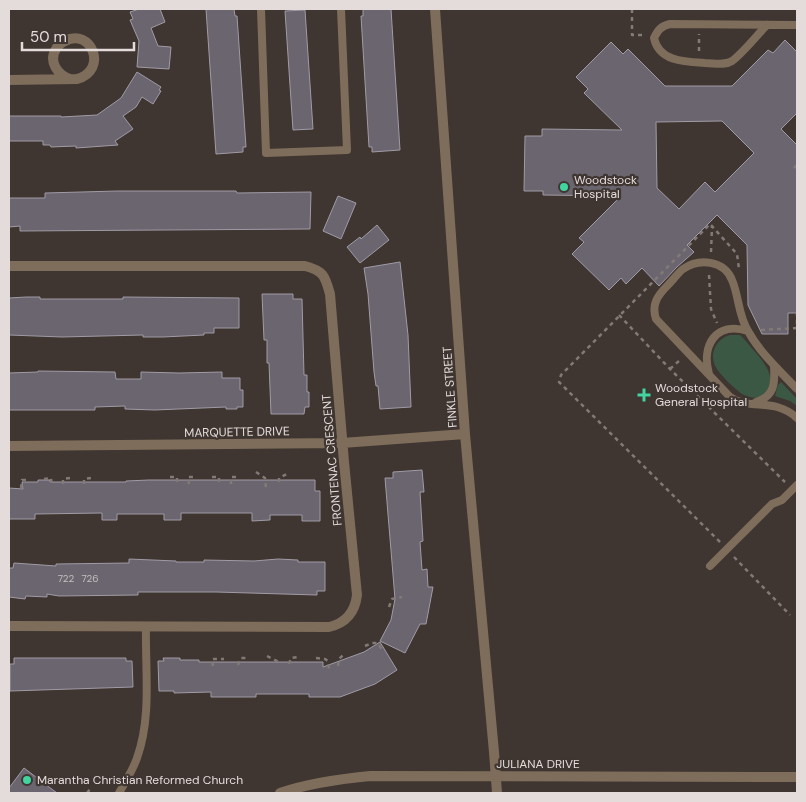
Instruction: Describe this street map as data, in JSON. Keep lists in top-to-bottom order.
{
  "streets": {
    "street": [
      "FINKLE STREET",
      "MARQUETTE DRIVE",
      "FRONTENAC CRESCENT",
      "JULIANA DRIVE"
    ]
  },
  "crossings": [
    ["FINKLE STREET", "MARQUETTE DRIVE"],
    ["FINKLE STREET", "JULIANA DRIVE"],
    ["MARQUETTE DRIVE", "FRONTENAC CRESCENT"]
  ],
  "places": {
    "other": ["Woodstock Hospital", "Marantha Christian Reformed Church"],
    "health": ["Woodstock General Hospital"]
  },
  "house_numbers": ["722", "726"],
  "scale_bar": "50 m"
}
